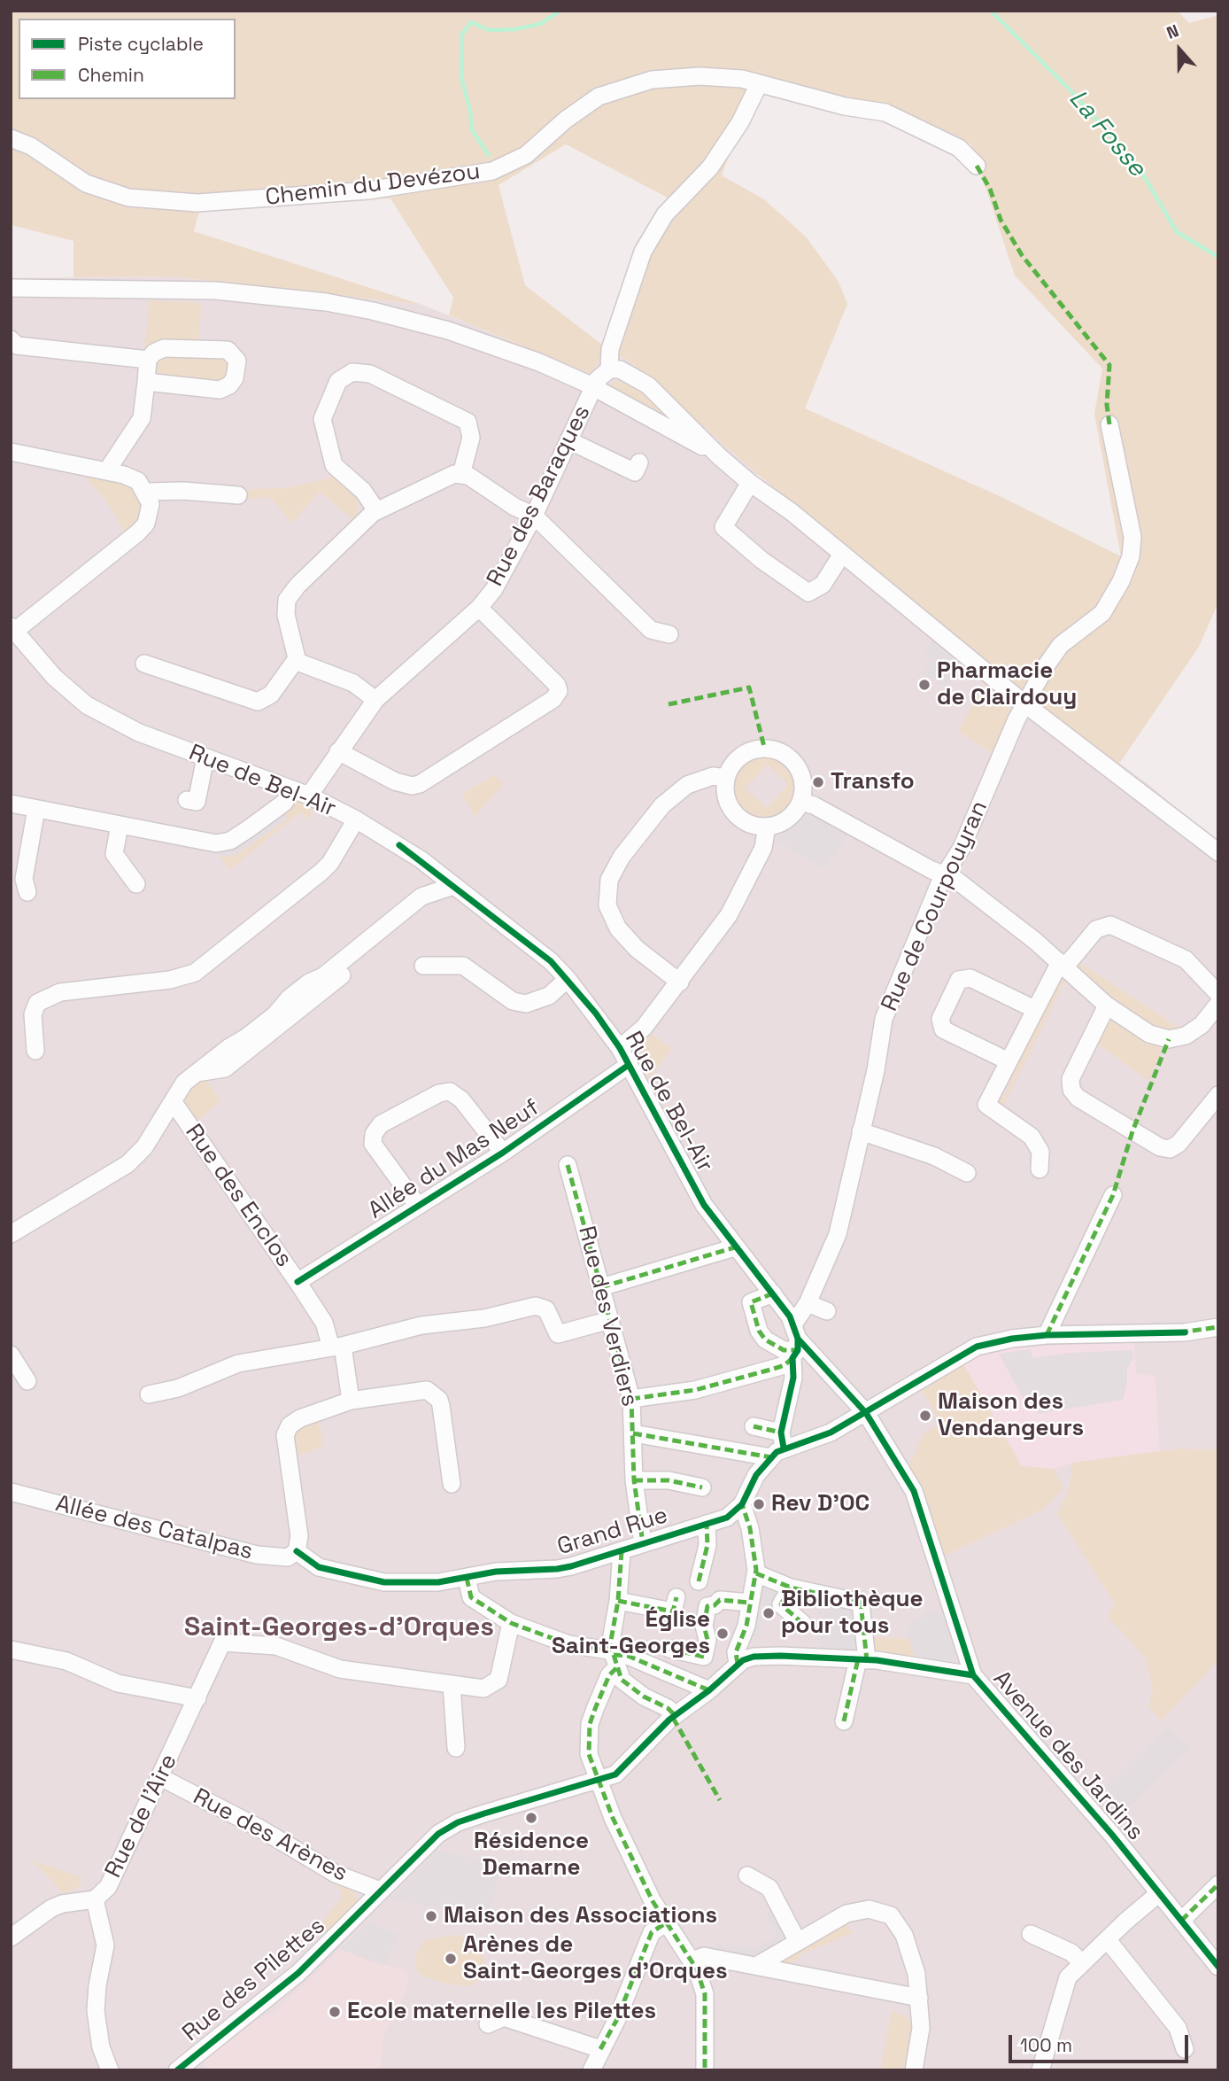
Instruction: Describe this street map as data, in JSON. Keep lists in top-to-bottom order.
{
  "streets": {
    "street": [
      "Chemin du Devézou",
      "Rue des Baraques",
      "Rue de Bel-Air",
      "Rue de Courpouyran",
      "Allée du Mas Neuf",
      "Rue des Enclos",
      "Rue des Verdiers",
      "Allée des Catalpas",
      "Grand Rue",
      "Avenue des Jardins",
      "Rue de l'Aire",
      "Rue des Arènes",
      "Rue des Pilettes"
    ]
  },
  "crossings": [
    ["Rue des Baraques", "Rue de Bel-Air"],
    ["Rue de Bel-Air", "Rue de Courpouyran"],
    ["Rue de Bel-Air", "Allée du Mas Neuf"],
    ["Rue de Bel-Air", "Avenue des Jardins"],
    ["Allée du Mas Neuf", "Rue des Enclos"],
    ["Rue des Verdiers", "Grand Rue"],
    ["Allée des Catalpas", "Grand Rue"],
    ["Rue de l'Aire", "Rue des Arènes"],
    ["Rue des Arènes", "Rue des Pilettes"]
  ],
  "districts": ["Saint-Georges-d'Orques"],
  "water": ["La Fosse"],
  "places": [
    "Pharmacie de Clairdouy",
    "Transfo",
    "Maison des Vendangeurs",
    "Rev D'OC",
    "Bibliothèque pour tous",
    "Église Saint-Georges",
    "Résidence Demarne",
    "Maison des Associations",
    "Arènes de Saint-Georges d'Orques",
    "Ecole maternelle les Pilettes"
  ],
  "legend": ["Piste cyclable", "Chemin"],
  "scale_bar": "100 m",
  "north": "top"
}
